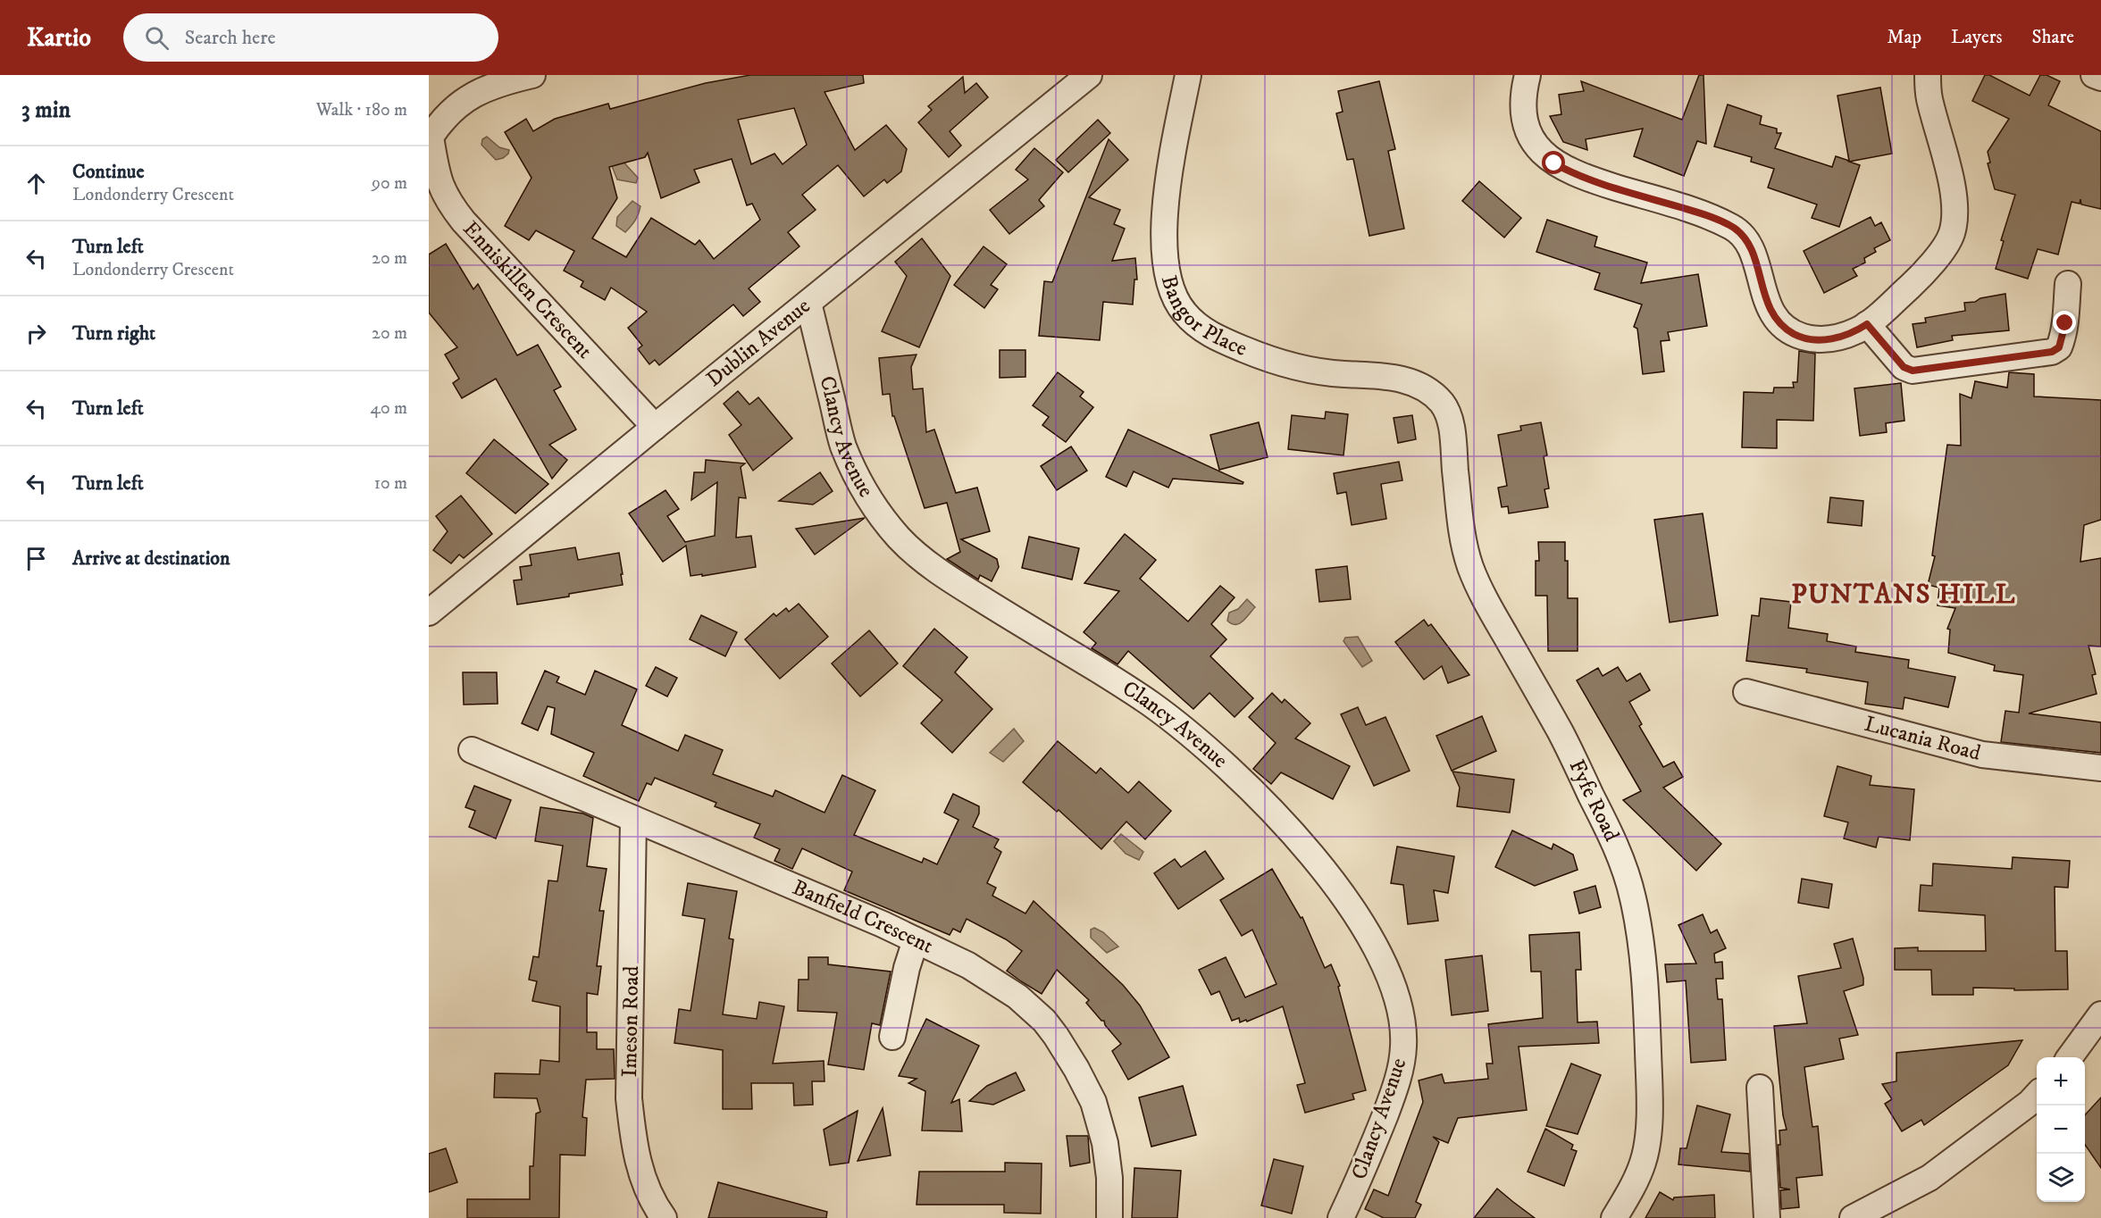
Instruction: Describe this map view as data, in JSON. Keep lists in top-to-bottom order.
{
  "streets": {
    "street": [
      "Enniskillen Crescent",
      "Bangor Place",
      "Dublin Avenue",
      "Clancy Avenue",
      "Lucania Road",
      "Fyfe Road",
      "Banfield Crescent",
      "Imeson Road"
    ]
  },
  "crossings": [
    ["Enniskillen Crescent", "Dublin Avenue"],
    ["Bangor Place", "Fyfe Road"],
    ["Dublin Avenue", "Clancy Avenue"],
    ["Banfield Crescent", "Imeson Road"]
  ],
  "districts": ["PUNTANS HILL"],
  "page": {
    "header": "Kartio",
    "search": "Search here",
    "nav": ["Map", "Layers", "Share"],
    "heading": ["3 min", "Walk · 180 m"],
    "list": [
      ["Continue", "Londonderry Crescent", "90 m"],
      ["Turn left", "Londonderry Crescent", "20 m"],
      ["Turn right", "20 m"],
      ["Turn left", "40 m"],
      ["Turn left", "10 m"],
      "Arrive at destination"
    ],
    "map_buttons": ["+", "−"]
  }
}
